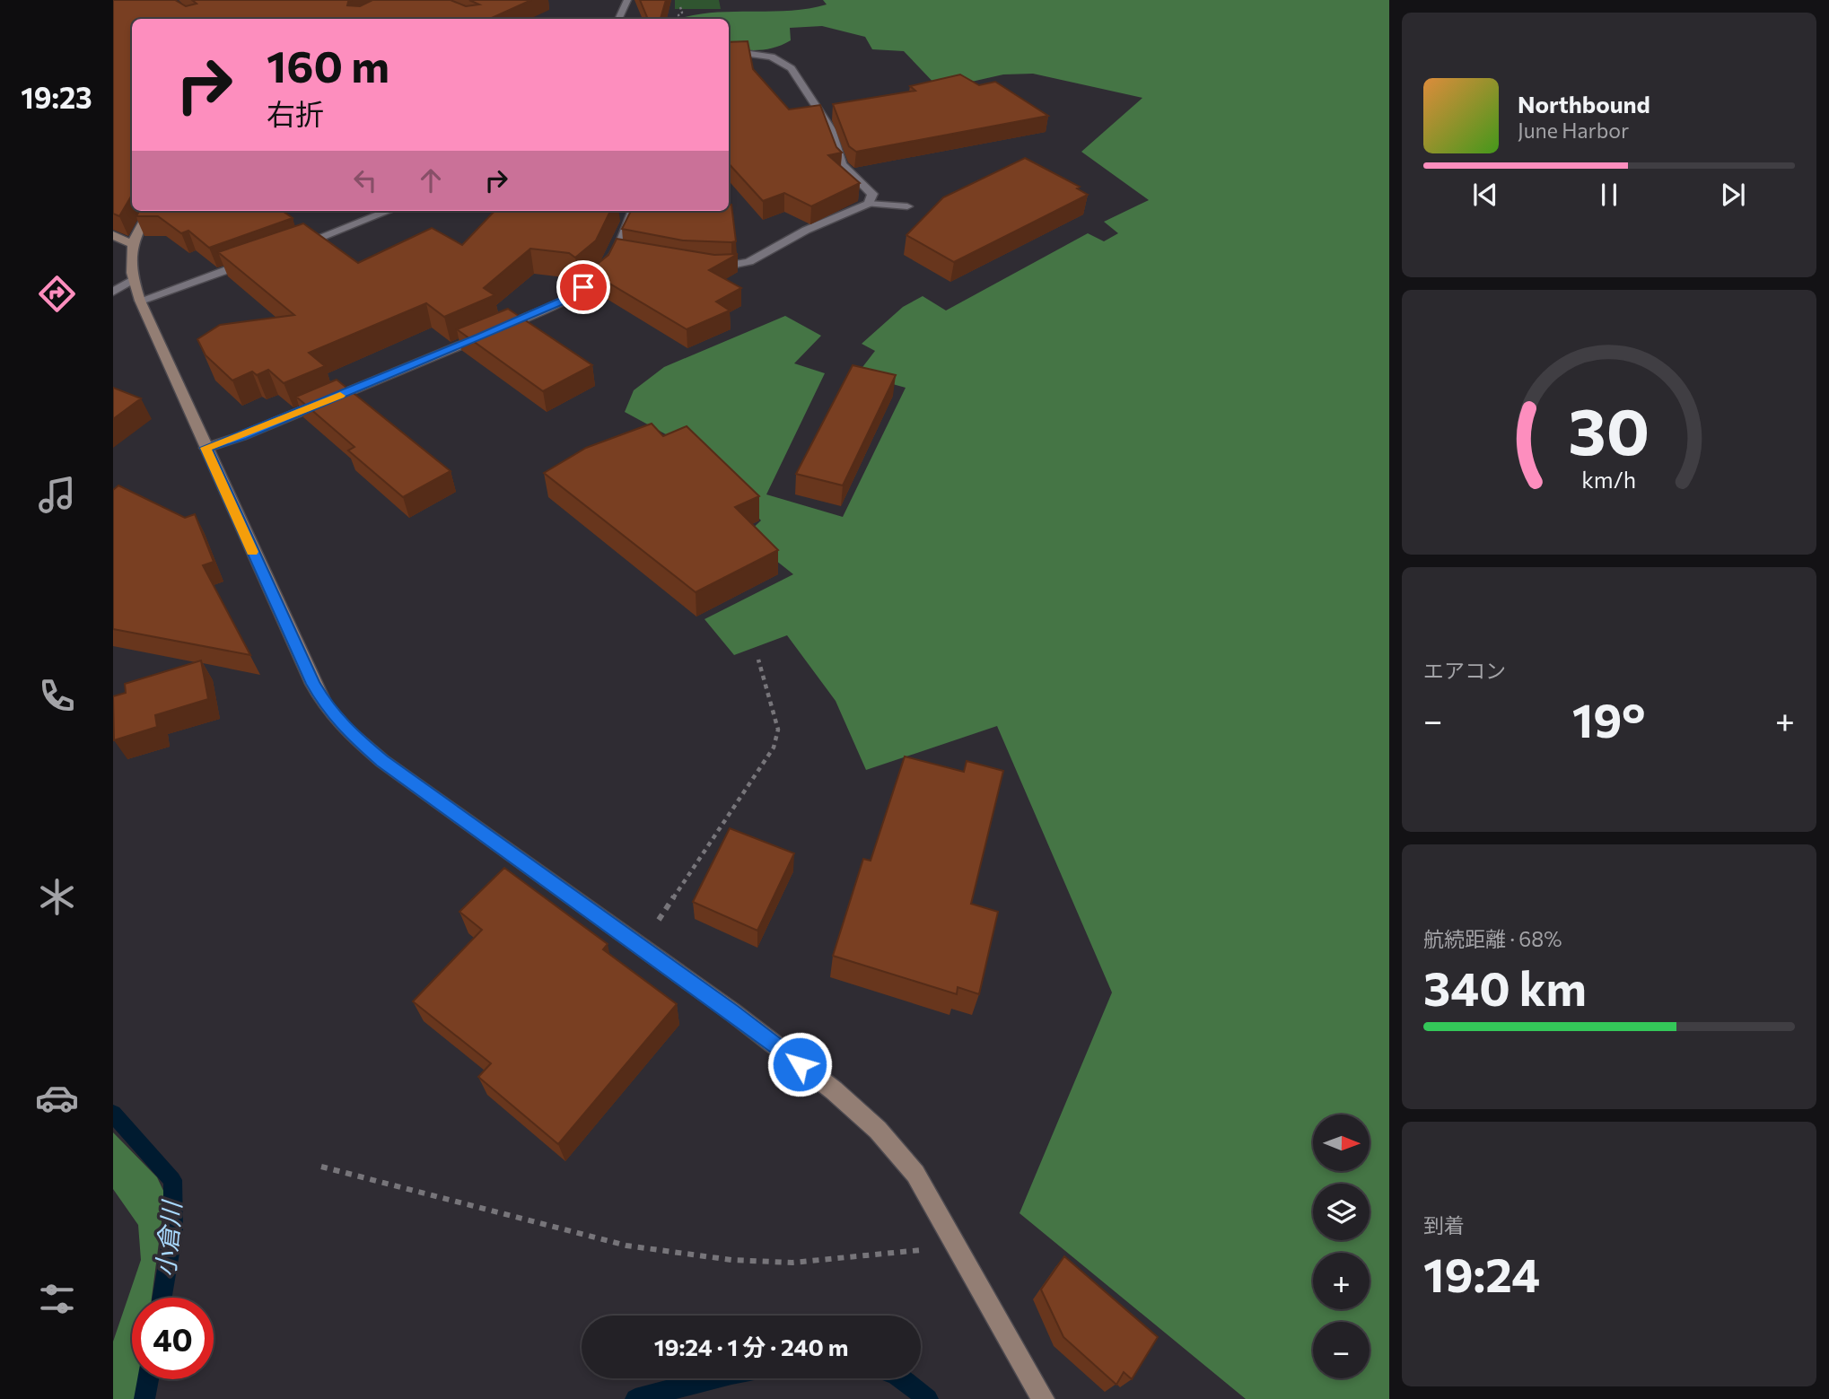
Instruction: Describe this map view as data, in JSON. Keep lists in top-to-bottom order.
{
  "water": ["小倉川"],
  "north": "right",
  "page": {
    "tabs": "19:23",
    "turn": ["160 m", "右折"],
    "song": ["Northbound", "June Harbor"],
    "tile": [
      "エアコン",
      ["航続距離 · 68%", "340 km"],
      ["到着", "19:24"]
    ],
    "heat": ["−", "19°", "+"],
    "map_buttons": ["+", "−"],
    "limit": "40",
    "trip": "19:24 · 1 分 · 240 m",
    "gauge": ["30", "km/h"]
  }
}
